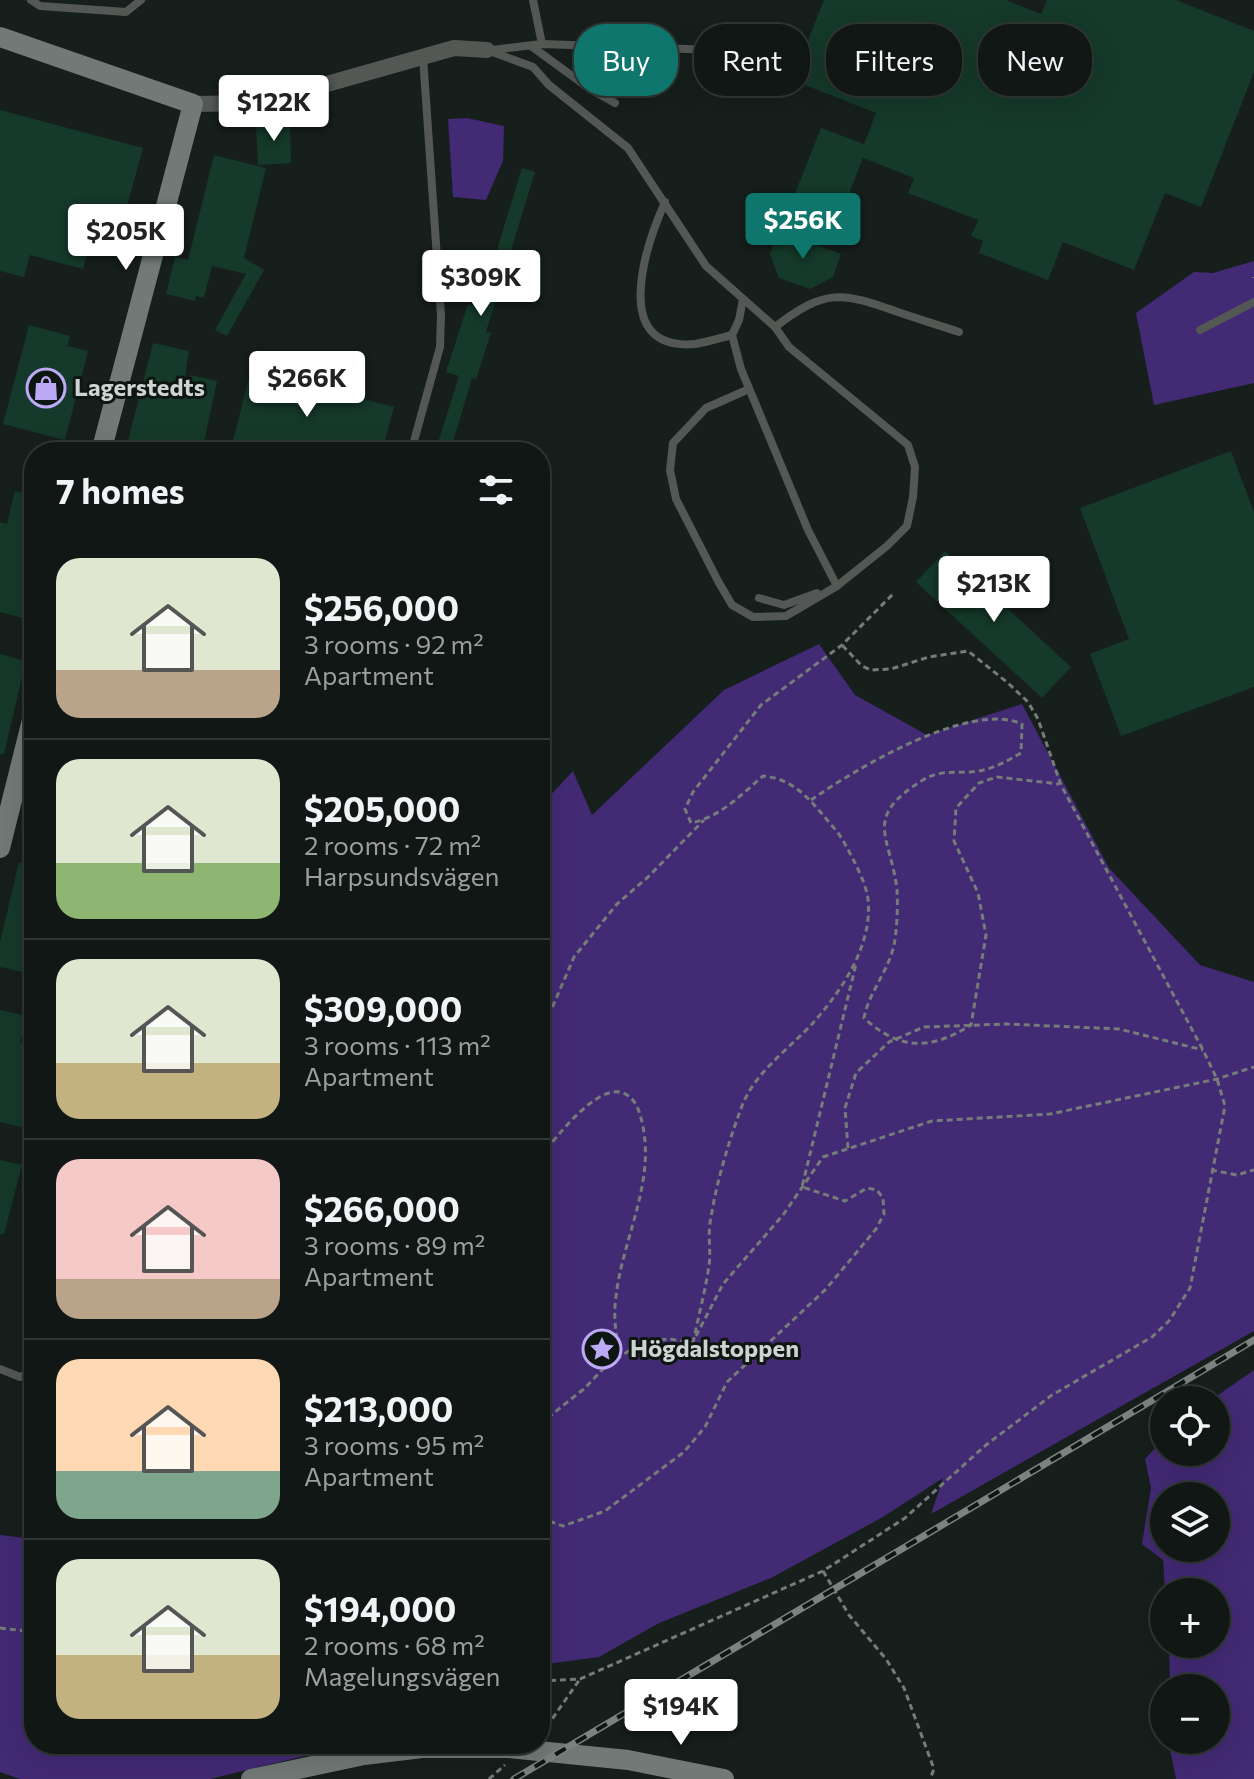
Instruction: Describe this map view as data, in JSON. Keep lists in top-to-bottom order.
{
  "places": {
    "shop": ["Lagerstedts"],
    "place": ["Högdalstoppen"]
  },
  "page": {
    "chip": [
      "Buy",
      "Rent",
      "Filters",
      "New"
    ],
    "price": [
      "$122K",
      "$256K",
      "$205K",
      "$309K",
      "$266K",
      "$213K",
      "$194K"
    ],
    "heading": "7 homes",
    "list": [
      {
        "name": "$256,000",
        "note": "3 rooms · 92 m² · Apartment"
      },
      {
        "name": "$205,000",
        "note": "2 rooms · 72 m² · Harpsundsvägen"
      },
      {
        "name": "$309,000",
        "note": "3 rooms · 113 m² · Apartment"
      },
      {
        "name": "$266,000",
        "note": "3 rooms · 89 m² · Apartment"
      },
      {
        "name": "$213,000",
        "note": "3 rooms · 95 m² · Apartment"
      },
      {
        "name": "$194,000",
        "note": "2 rooms · 68 m² · Magelungsvägen"
      }
    ],
    "map_buttons": ["+", "−"]
  }
}
